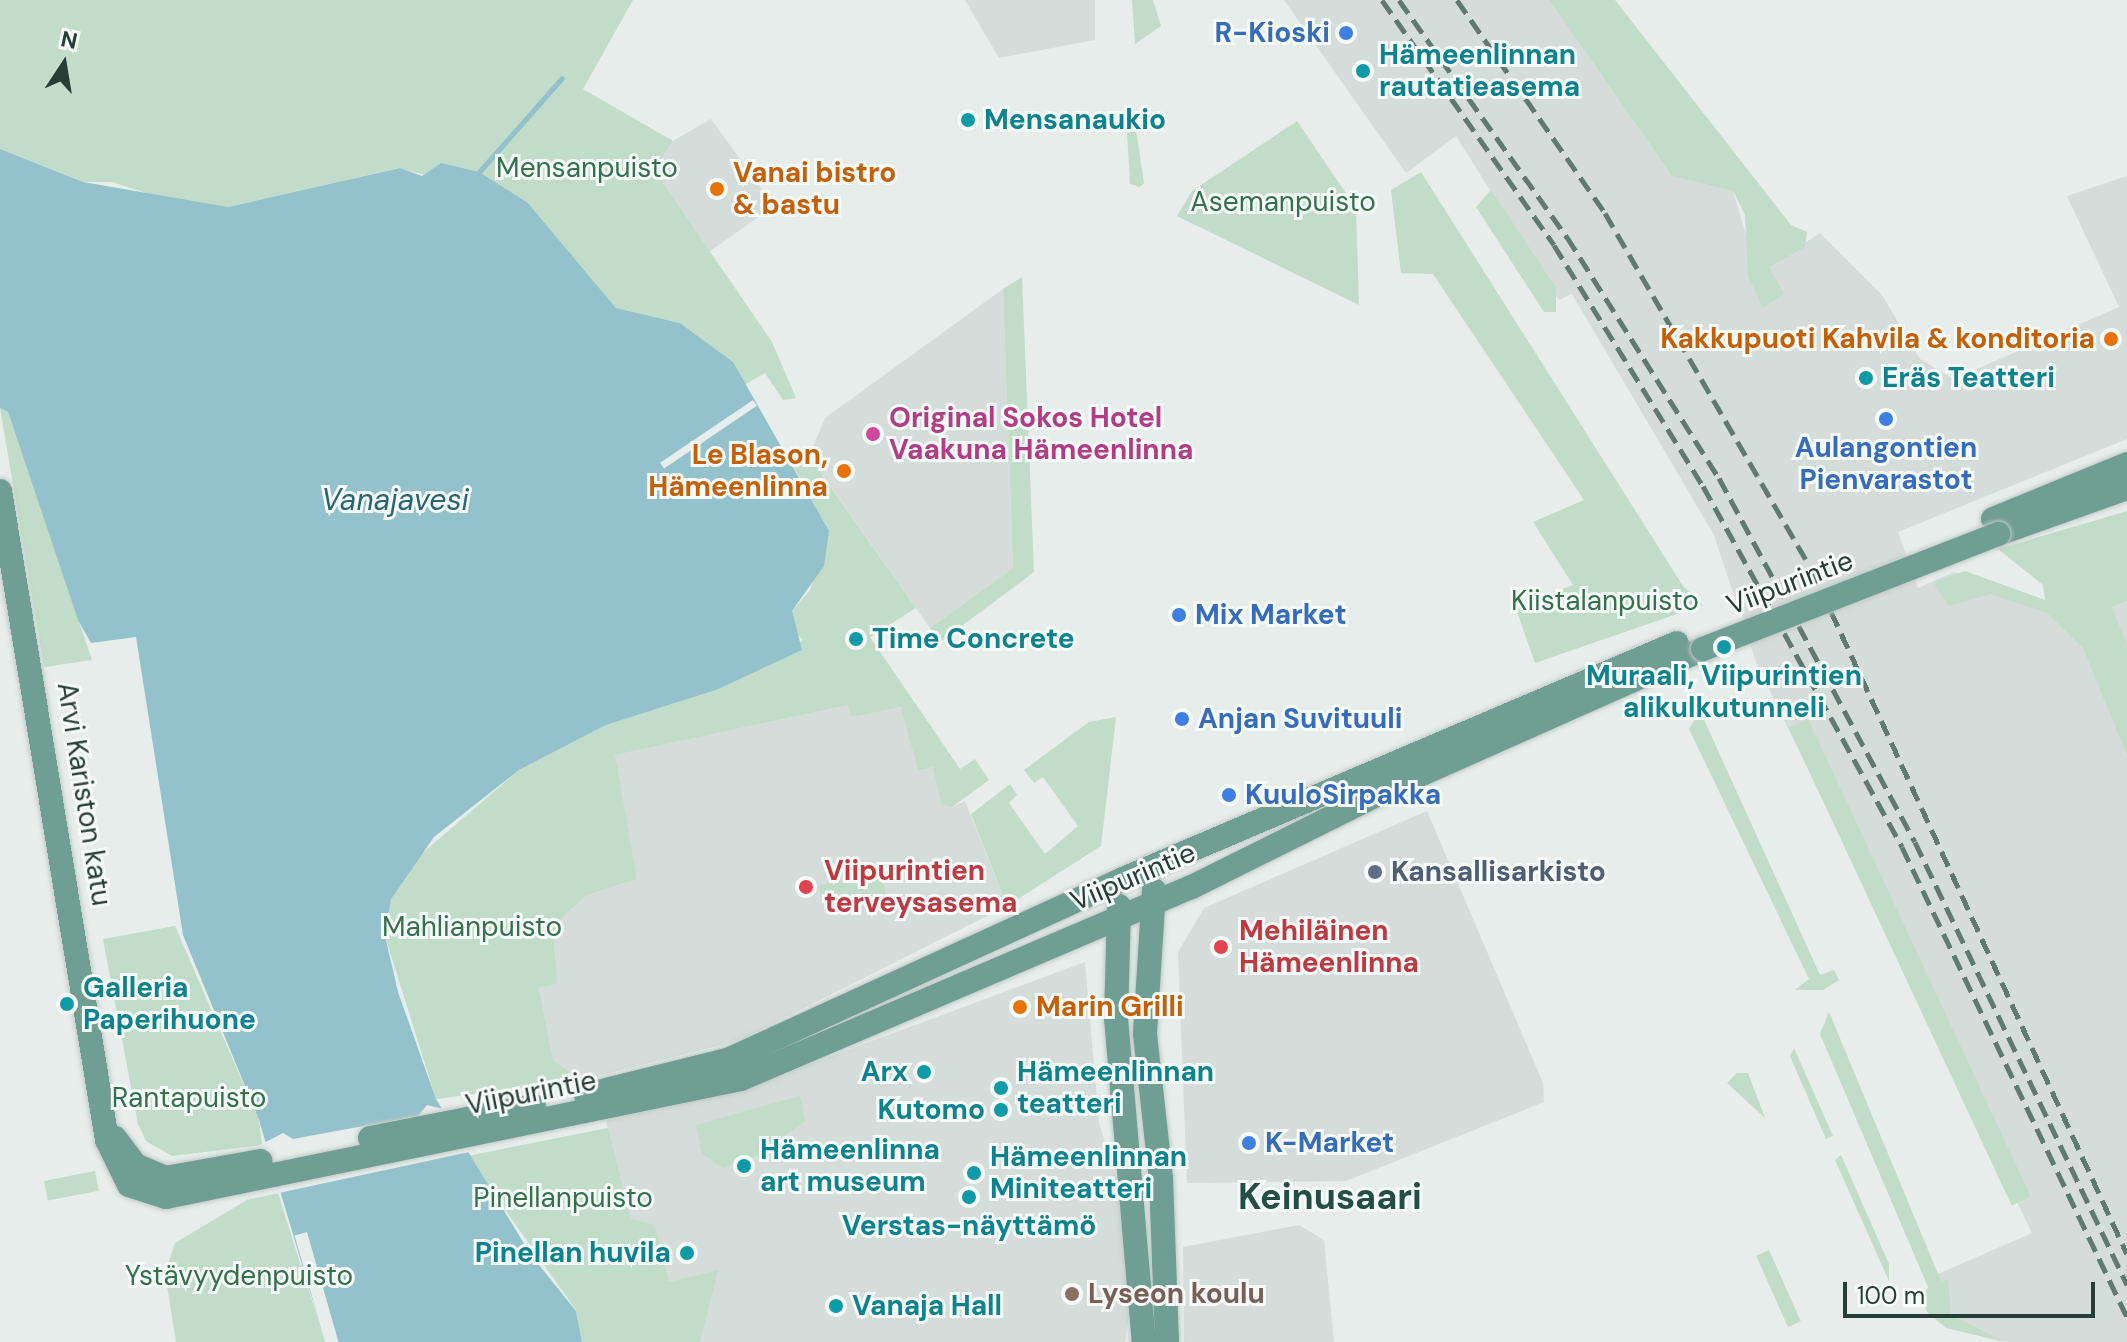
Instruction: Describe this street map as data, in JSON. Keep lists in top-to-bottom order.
{
  "streets": {
    "main road": ["Viipurintie", "Arvi Kariston katu"]
  },
  "crossings": [
    ["Viipurintie", "Arvi Kariston katu"]
  ],
  "districts": ["Keinusaari"],
  "water": ["Vanajavesi"],
  "parks": [
    "Mensanpuisto",
    "Asemanpuisto",
    "Kiistalanpuisto",
    "Mahlianpuisto",
    "Rantapuisto",
    "Pinellanpuisto",
    "Ystävyydenpuisto"
  ],
  "places": [
    "R-Kioski",
    "Hämeenlinnan rautatieasema",
    "Mensanaukio",
    "Vanai bistro & bastu",
    "Kakkupuoti Kahvila & konditoria",
    "Eräs Teatteri",
    "Aulangontien Pienvarastot",
    "Original Sokos Hotel Vaakuna Hämeenlinna",
    "Le Blason, Hämeenlinna",
    "Mix Market",
    "Time Concrete",
    "Muraali, Viipurintien alikulkutunneli",
    "Anjan Suvituuli",
    "KuuloSirpakka",
    "Kansallisarkisto",
    "Viipurintien terveysasema",
    "Mehiläinen Hämeenlinna",
    "Galleria Paperihuone",
    "Marin Grilli",
    "Arx",
    "Hämeenlinnan teatteri",
    "Kutomo",
    "K-Market",
    "Hämeenlinna art museum",
    "Hämeenlinnan Miniteatteri",
    "Verstas-näyttämö",
    "Pinellan huvila",
    "Lyseon koulu",
    "Vanaja Hall"
  ],
  "scale_bar": "100 m",
  "north": "top"
}
